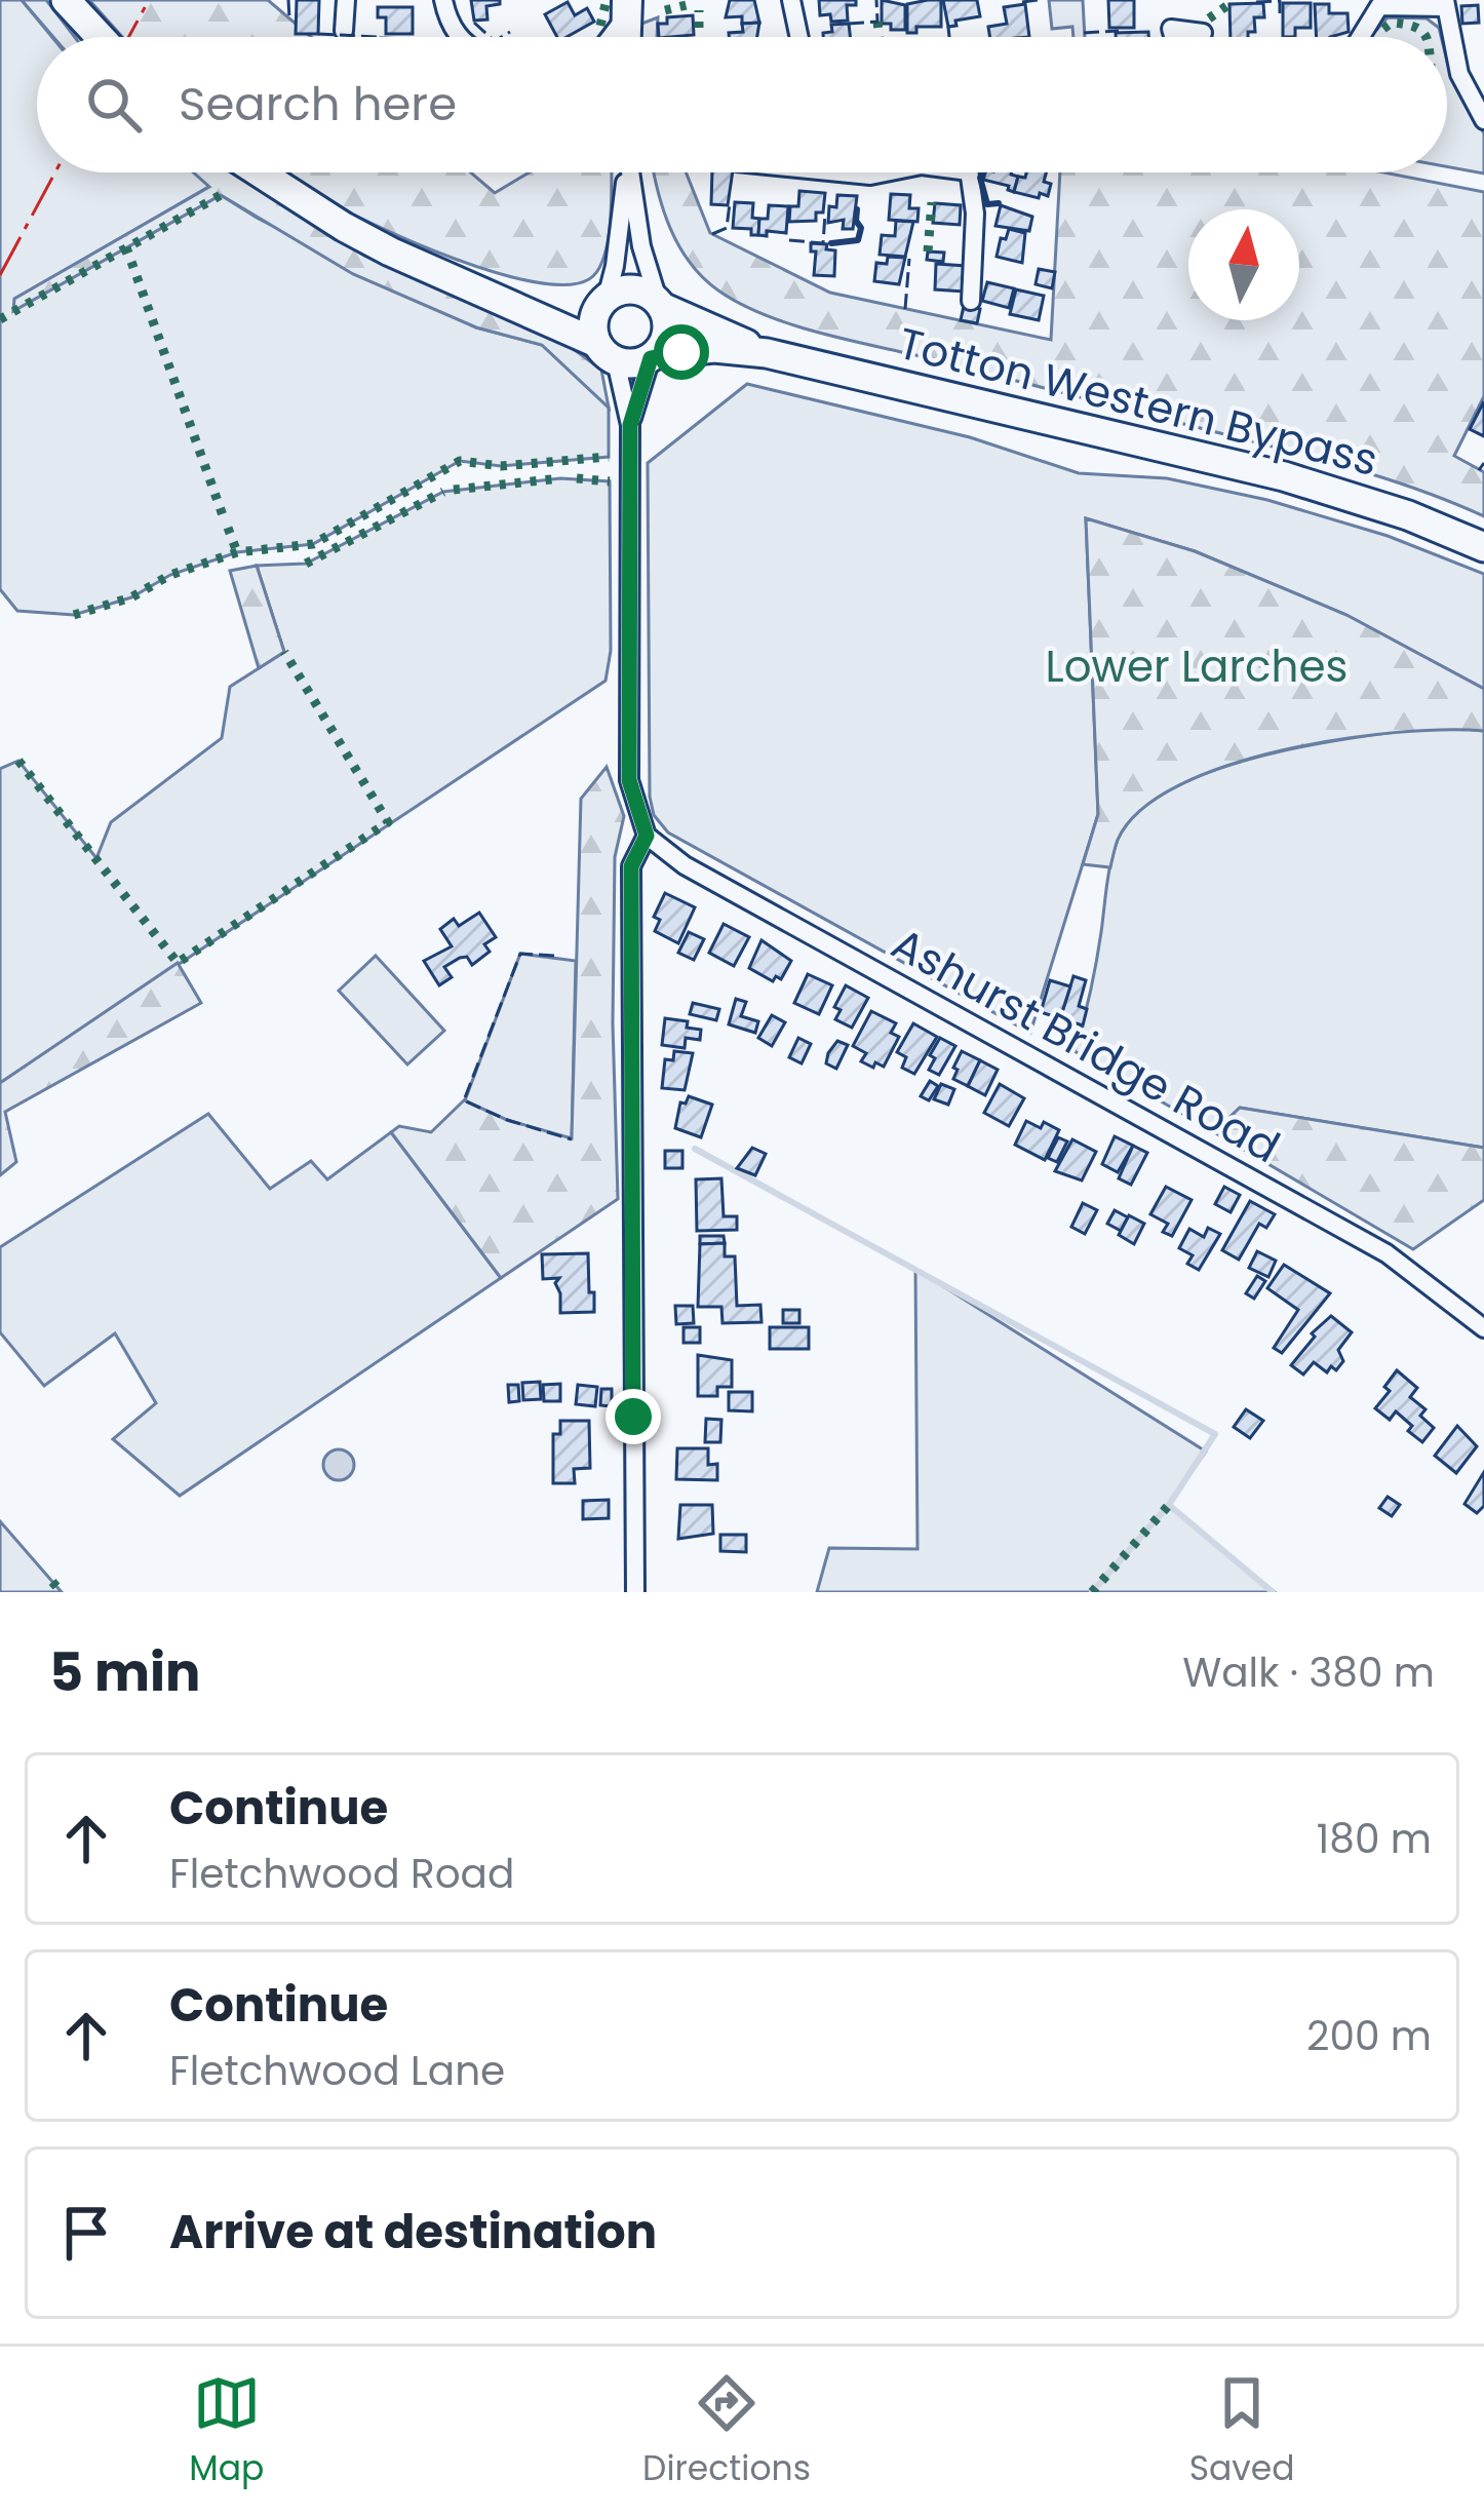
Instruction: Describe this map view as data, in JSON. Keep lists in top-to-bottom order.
{
  "streets": {
    "main road": ["Totton Western Bypass"],
    "street": ["Ashurst Bridge Road"]
  },
  "parks": ["Lower Larches"],
  "north": "top",
  "page": {
    "search": "Search here",
    "heading": ["5 min", "Walk · 380 m"],
    "list": [
      ["Continue", "Fletchwood Road", "180 m"],
      ["Continue", "Fletchwood Lane", "200 m"],
      "Arrive at destination"
    ],
    "nav": ["Map", "Directions", "Saved"]
  }
}
